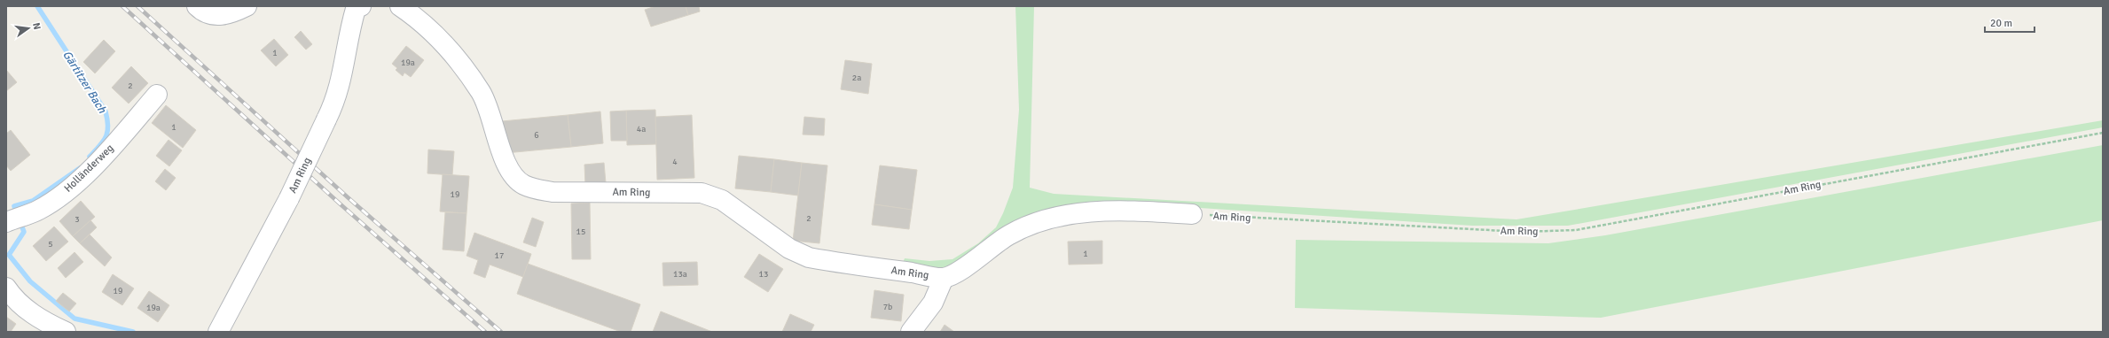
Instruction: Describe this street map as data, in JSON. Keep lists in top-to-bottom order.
{
  "streets": {
    "street": ["Holländerweg", "Am Ring"]
  },
  "water": ["Gärtitzer Bach"],
  "house_numbers": [
    "1",
    "19a",
    "2a",
    "2",
    "1",
    "4a",
    "6",
    "4",
    "19",
    "2",
    "3",
    "15",
    "5",
    "1",
    "17",
    "13a",
    "13",
    "19",
    "7b",
    "19a"
  ],
  "scale_bar": "20 m",
  "north": "right"
}
